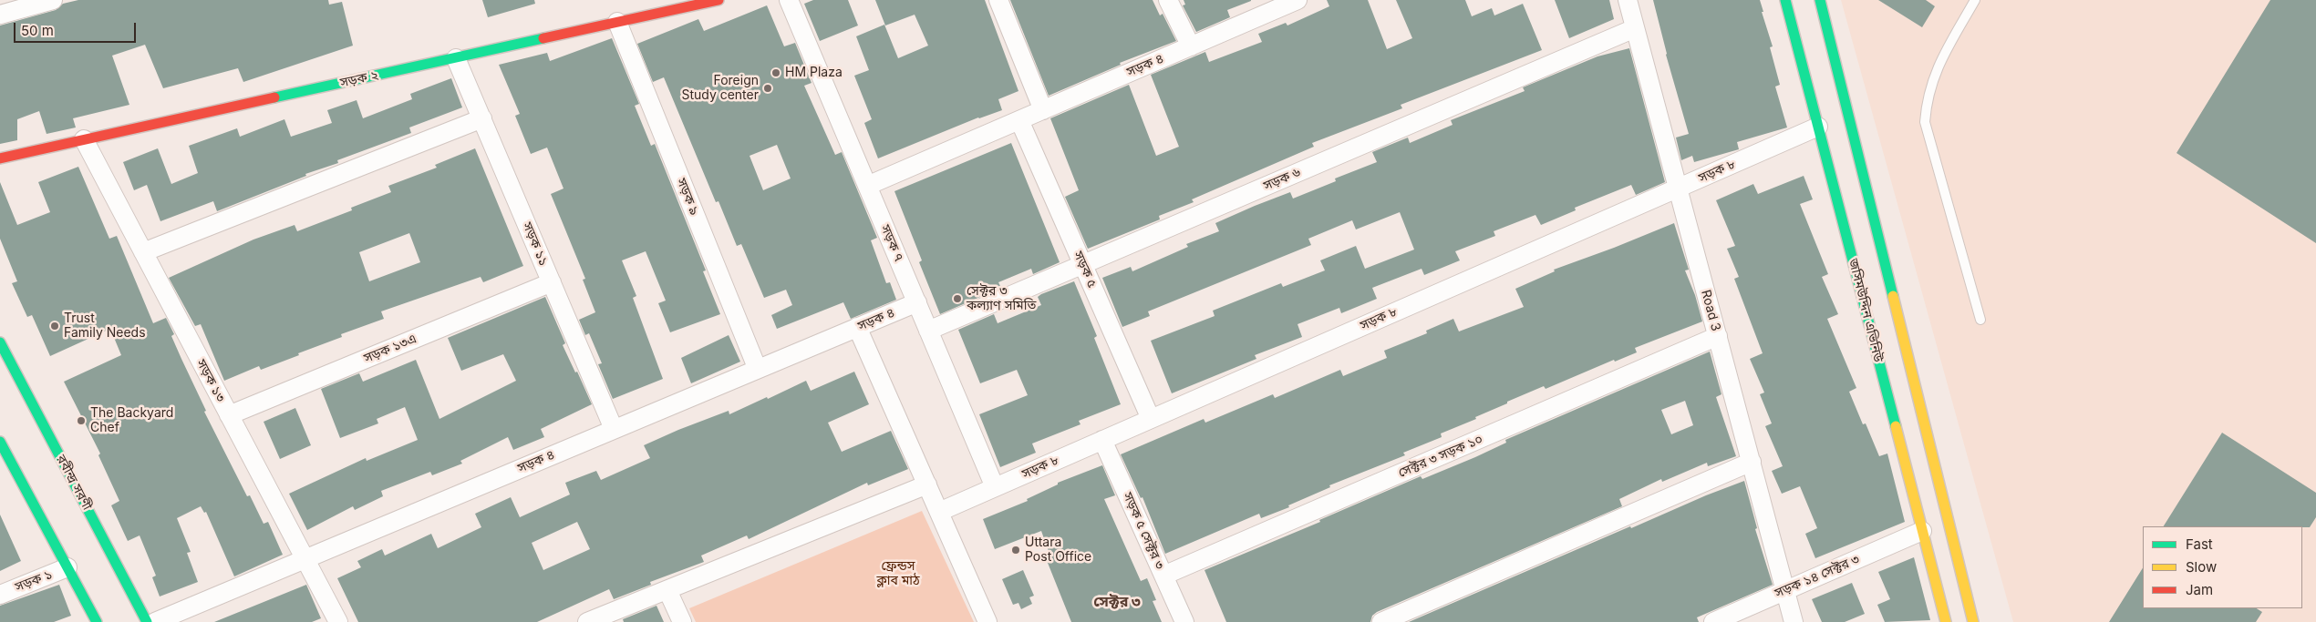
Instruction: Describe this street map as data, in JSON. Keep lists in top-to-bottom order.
{
  "streets": {
    "street": [
      "সড়ক ৪",
      "সড়ক ২",
      "সড়ক ৮",
      "সড়ক ৬",
      "সড়ক ৯",
      "সড়ক ৭",
      "সড়ক ১১",
      "সড়ক ৫",
      "Road 3",
      "জসিমউদ্দিন এভিনিউ",
      "সড়ক ১৩এ",
      "সড়ক ১৩",
      "সেক্টর ৩ সড়ক ১০",
      "রবীন্দ্র সরণী",
      "সড়ক ৫ সেক্টর ৩",
      "সড়ক ১৪ সেক্টর ৩",
      "সড়ক ১"
    ]
  },
  "crossings": [
    ["সড়ক ৪", "সড়ক ৯"],
    ["সড়ক ৪", "সড়ক ৭"],
    ["সড়ক ৪", "সড়ক ১১"],
    ["সড়ক ৪", "সড়ক ৫"],
    ["সড়ক ৪", "সড়ক ১৩"],
    ["সড়ক ২", "সড়ক ৯"],
    ["সড়ক ২", "সড়ক ১১"],
    ["সড়ক ২", "সড়ক ১৩"],
    ["সড়ক ৮", "সড়ক ৭"],
    ["সড়ক ৮", "সড়ক ৫"],
    ["সড়ক ৮", "Road 3"],
    ["সড়ক ৮", "জসিমউদ্দিন এভিনিউ"],
    ["সড়ক ৮", "সড়ক ৫ সেক্টর ৩"],
    ["সড়ক ৬", "সড়ক ৭"],
    ["সড়ক ৬", "সড়ক ৫"],
    ["সড়ক ৬", "Road 3"],
    ["সড়ক ১১", "সড়ক ১৩এ"],
    ["Road 3", "সেক্টর ৩ সড়ক ১০"],
    ["Road 3", "সড়ক ১৪ সেক্টর ৩"],
    ["জসিমউদ্দিন এভিনিউ", "সড়ক ১৪ সেক্টর ৩"],
    ["সড়ক ১৩এ", "সড়ক ১৩"],
    ["সেক্টর ৩ সড়ক ১০", "সড়ক ৫ সেক্টর ৩"]
  ],
  "districts": ["সেক্টর ৩"],
  "parks": ["ফ্রেন্ডস ক্লাব মাঠ"],
  "places": [
    "HM Plaza",
    "Foreign Study center",
    "সেক্টর ৩ কল্যাণ সমিতি",
    "Trust Family Needs",
    "The Backyard Chef",
    "Uttara Post Office"
  ],
  "legend": ["Fast", "Slow", "Jam"],
  "scale_bar": "50 m"
}
